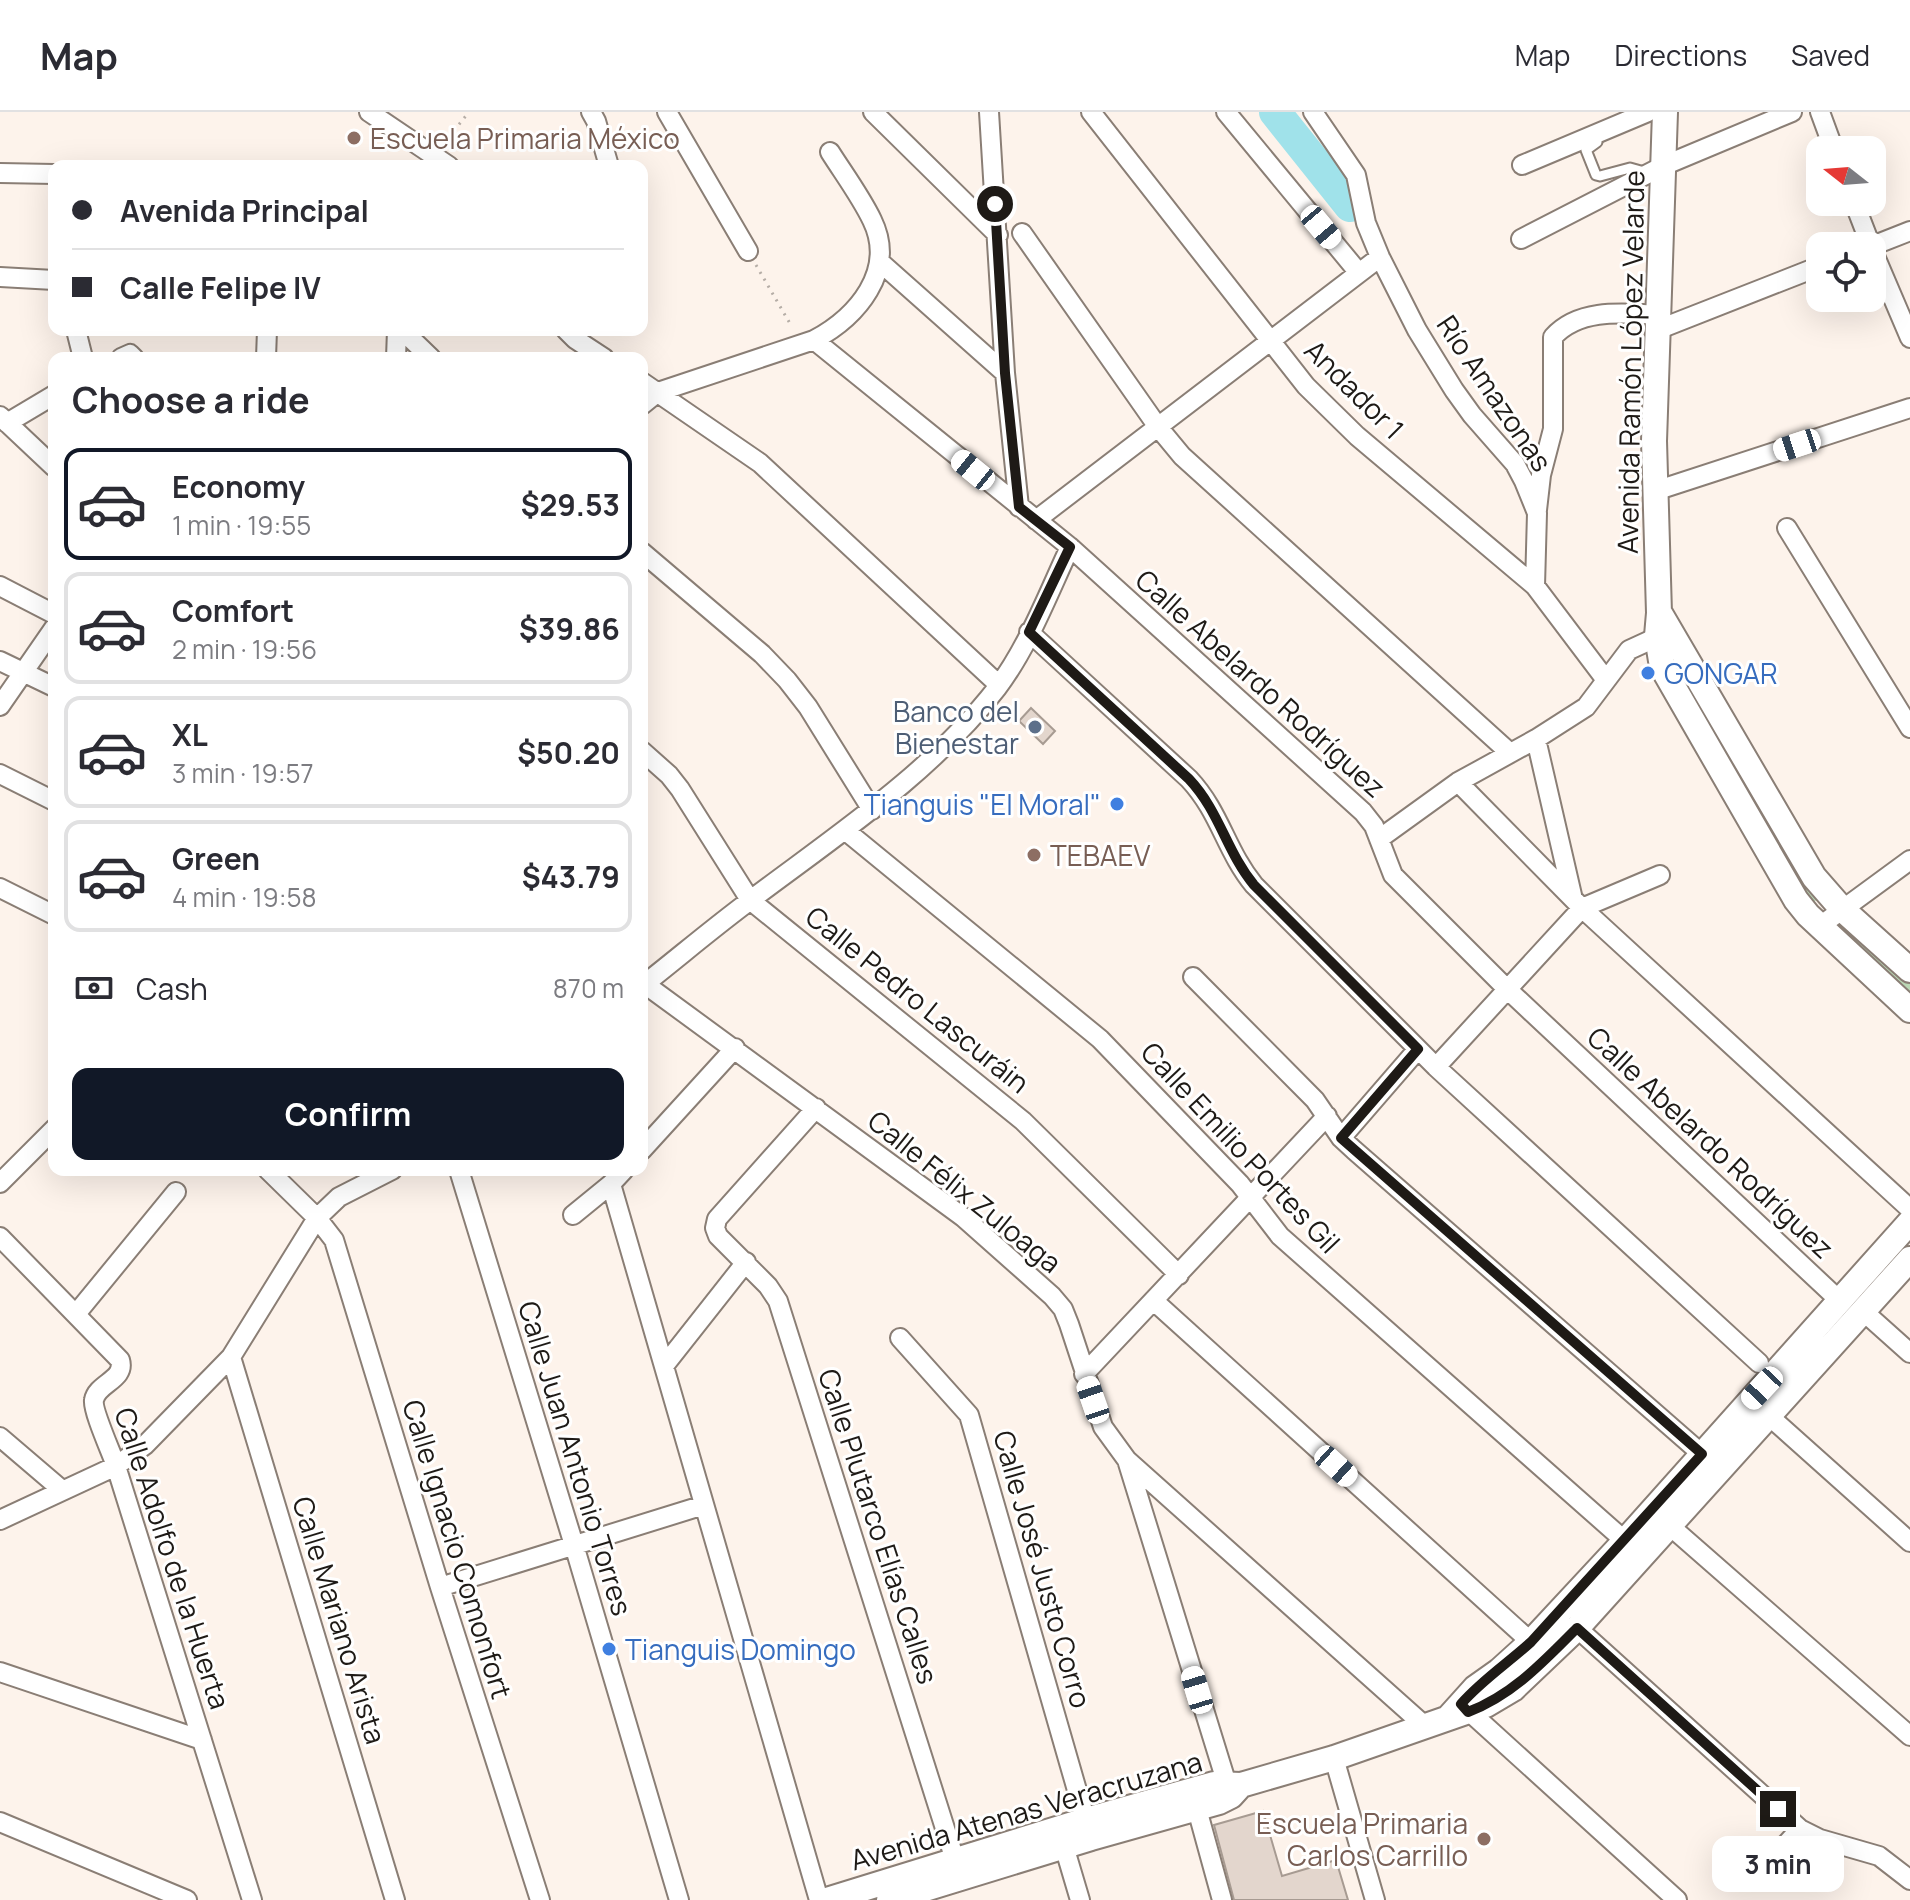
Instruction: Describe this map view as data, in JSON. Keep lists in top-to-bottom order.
{
  "streets": {
    "main road": ["Avenida Ramón López Velarde", "Avenida Atenas Veracruzana"],
    "street": [
      "Andador 1",
      "Río Amazonas",
      "Calle Abelardo Rodríguez",
      "Calle Pedro Lascuráin",
      "Calle Emilio Portes Gil",
      "Calle Félix Zuloaga",
      "Calle Juan Antonio Torres",
      "Calle Plutarco Elías Calles",
      "Calle Ignacio Comonfort",
      "Calle Adolfo de la Huerta",
      "Calle José Justo Corro",
      "Calle Mariano Arista"
    ]
  },
  "crossings": [
    ["Andador 1", "Río Amazonas"],
    ["Calle Abelardo Rodríguez", "Avenida Atenas Veracruzana"],
    ["Calle Emilio Portes Gil", "Avenida Atenas Veracruzana"],
    ["Calle Félix Zuloaga", "Calle Plutarco Elías Calles"],
    ["Calle Félix Zuloaga", "Avenida Atenas Veracruzana"],
    ["Calle Plutarco Elías Calles", "Avenida Atenas Veracruzana"],
    ["Calle José Justo Corro", "Avenida Atenas Veracruzana"]
  ],
  "places": [
    "Escuela Primaria México",
    "GONGAR",
    "Banco del Bienestar",
    "Tianguis \"El Moral\"",
    "TEBAEV",
    "Tianguis Domingo",
    "Escuela Primaria Carlos Carrillo"
  ],
  "north": "left",
  "page": {
    "header": "Map",
    "nav": ["Map", "Directions", "Saved"],
    "banner": ["Avenida Principal", "Calle Felipe IV"],
    "heading": "Choose a ride",
    "list": [
      {
        "name": "Economy",
        "note": "1 min · 19:55",
        "value": "$29.53"
      },
      {
        "name": "Comfort",
        "note": "2 min · 19:56",
        "value": "$39.86"
      },
      {
        "name": "XL",
        "note": "3 min · 19:57",
        "value": "$50.20"
      },
      {
        "name": "Green",
        "note": "4 min · 19:58",
        "value": "$43.79"
      }
    ],
    "pay": ["Cash", "870 m"],
    "buttons": "Confirm",
    "bubble": "3 min"
  }
}
